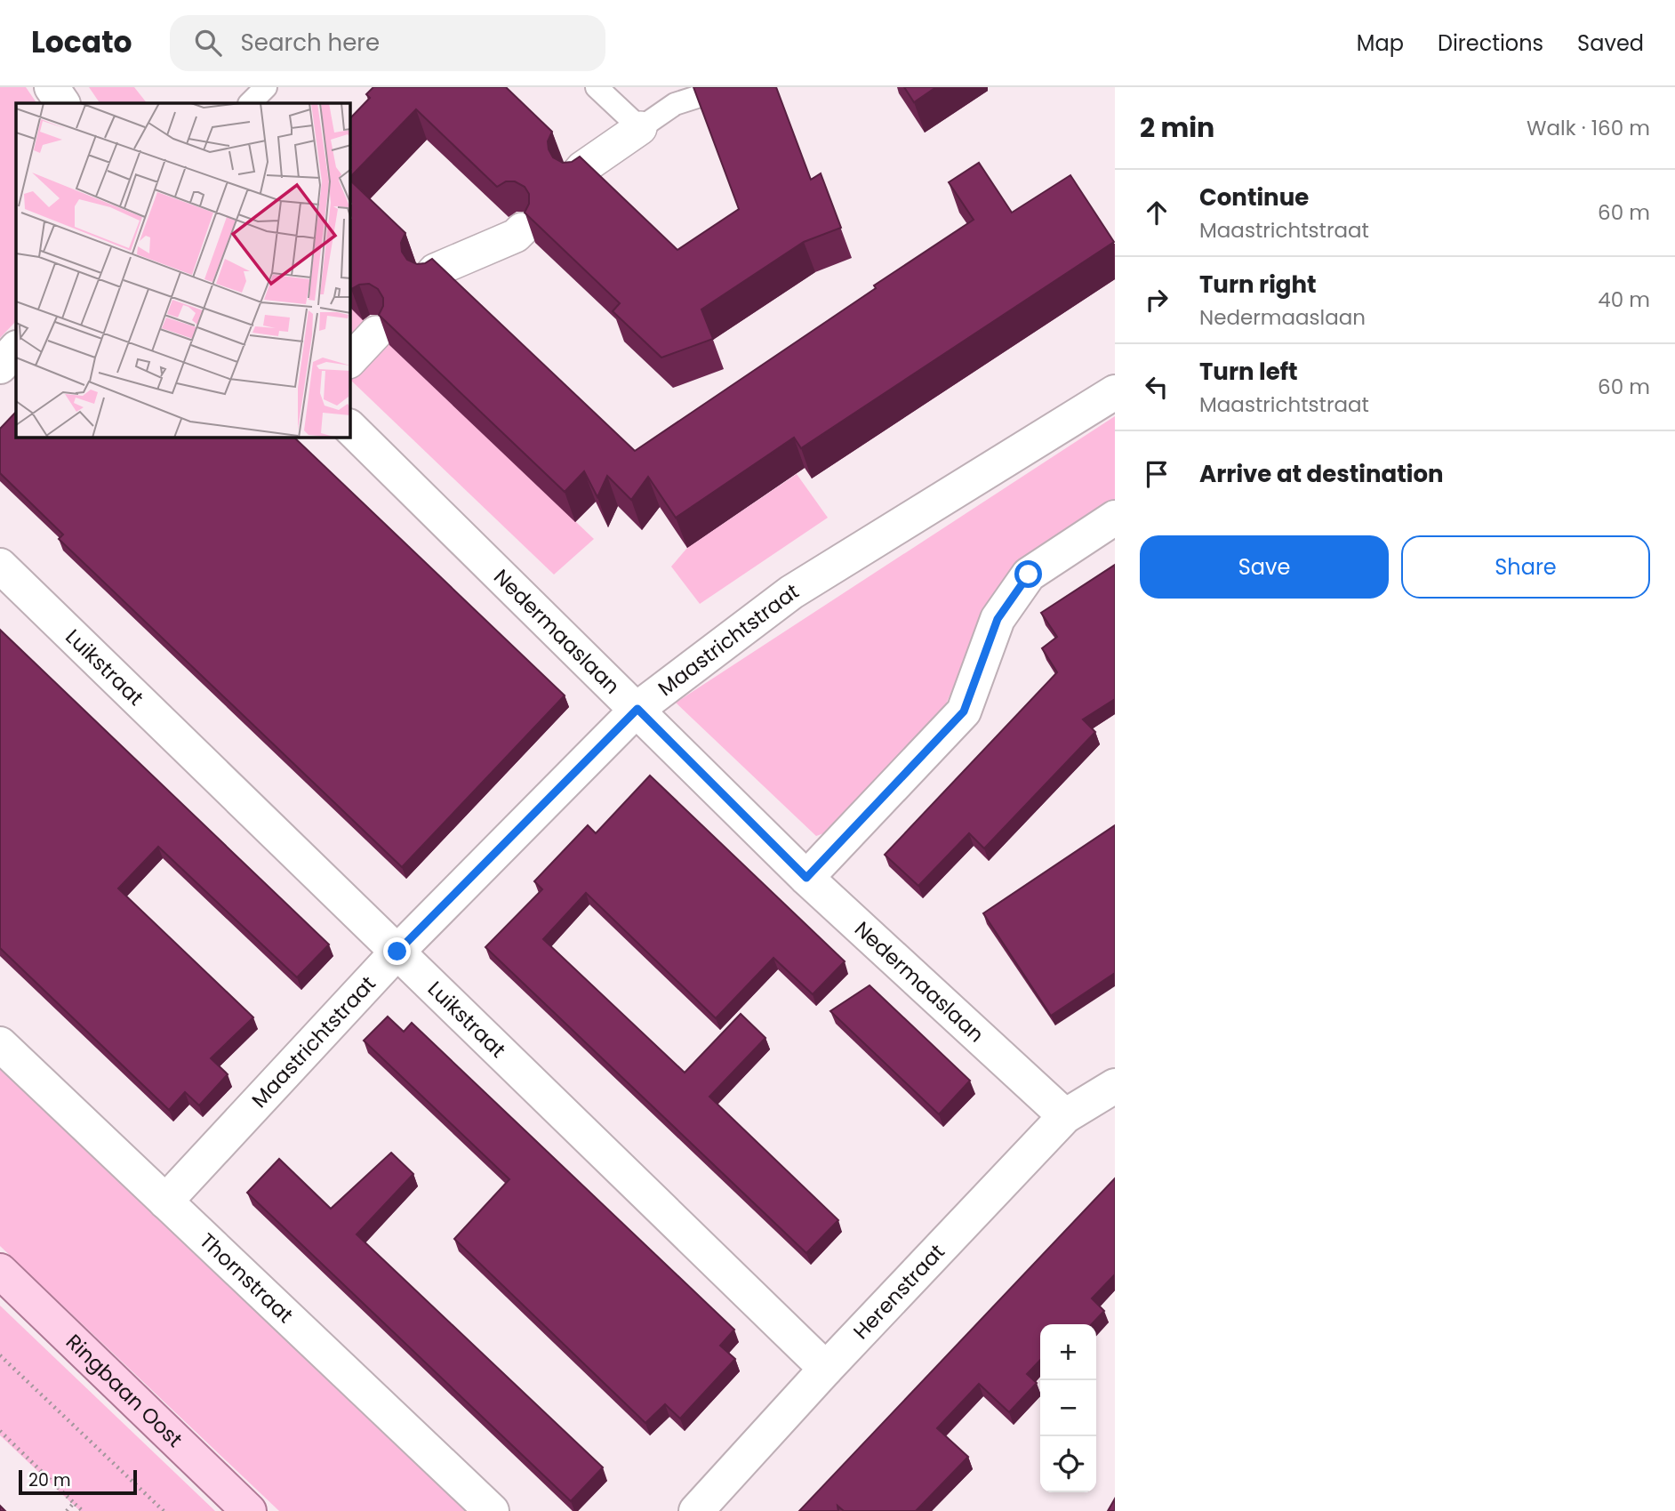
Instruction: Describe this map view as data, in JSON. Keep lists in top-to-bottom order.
{
  "streets": {
    "main road": ["Ringbaan Oost"],
    "street": [
      "Nedermaaslaan",
      "Maastrichtstraat",
      "Luikstraat",
      "Thornstraat",
      "Herenstraat"
    ]
  },
  "crossings": [
    ["Nedermaaslaan", "Maastrichtstraat"],
    ["Nedermaaslaan", "Herenstraat"],
    ["Maastrichtstraat", "Luikstraat"],
    ["Maastrichtstraat", "Thornstraat"],
    ["Luikstraat", "Herenstraat"]
  ],
  "scale_bar": "20 m",
  "page": {
    "header": "Locato",
    "search": "Search here",
    "nav": ["Map", "Directions", "Saved"],
    "heading": ["2 min", "Walk · 160 m"],
    "list": [
      ["Continue", "Maastrichtstraat", "60 m"],
      ["Turn right", "Nedermaaslaan", "40 m"],
      ["Turn left", "Maastrichtstraat", "60 m"],
      "Arrive at destination"
    ],
    "buttons": ["Save", "Share"],
    "map_buttons": ["+", "−"],
    "scale": "20 m"
  }
}
